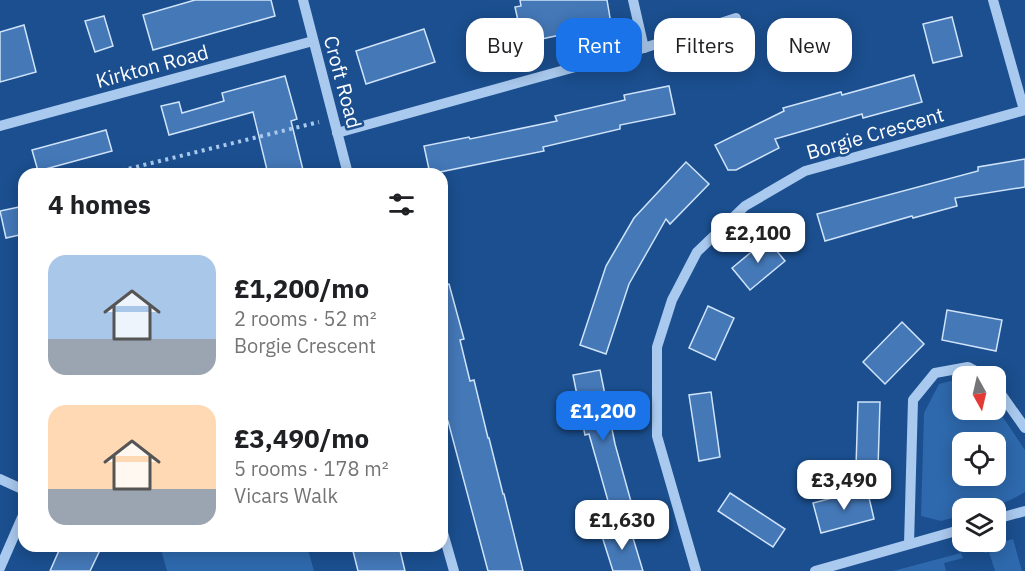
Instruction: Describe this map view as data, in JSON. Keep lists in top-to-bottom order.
{
  "streets": {
    "street": ["Kirkton Road", "Croft Road", "Borgie Crescent"]
  },
  "crossings": [
    ["Kirkton Road", "Croft Road"]
  ],
  "north": "bottom",
  "page": {
    "chip": [
      "Buy",
      "Rent",
      "Filters",
      "New"
    ],
    "heading": "4 homes",
    "price": [
      "£2,100",
      "£1,200",
      "£3,490",
      "£1,630"
    ],
    "list": [
      {
        "name": "£1,200/mo",
        "note": "2 rooms · 52 m² · Borgie Crescent"
      },
      {
        "name": "£3,490/mo",
        "note": "5 rooms · 178 m² · Vicars Walk"
      }
    ]
  }
}
